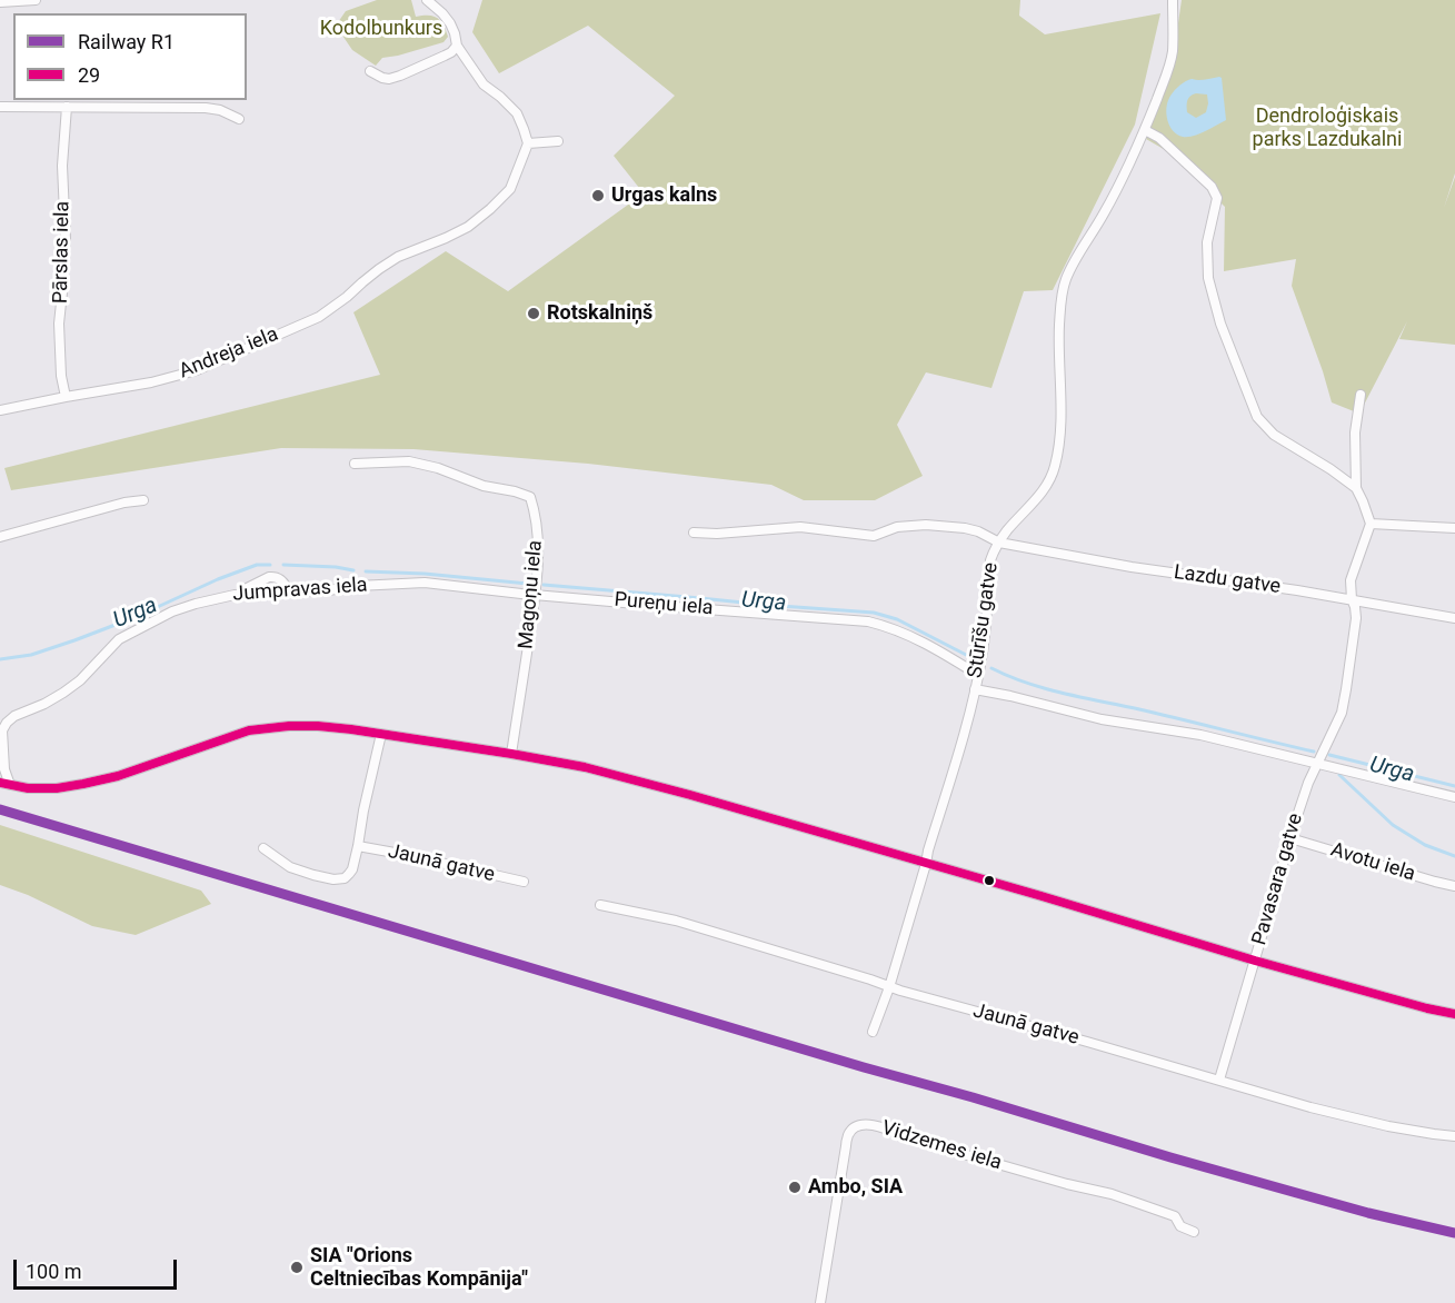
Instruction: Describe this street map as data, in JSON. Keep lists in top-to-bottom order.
{
  "streets": {
    "street": [
      "Pārslas iela",
      "Andreja iela",
      "Lazdu gatve",
      "Jumpravas iela",
      "Magoņu iela",
      "Pureņu iela",
      "Stūrīšu gatve",
      "Avotu iela",
      "Jaunā gatve",
      "Pavasara gatve",
      "Vidzemes iela"
    ]
  },
  "crossings": [
    ["Pārslas iela", "Andreja iela"],
    ["Lazdu gatve", "Stūrīšu gatve"],
    ["Lazdu gatve", "Pavasara gatve"],
    ["Jumpravas iela", "Magoņu iela"],
    ["Jumpravas iela", "Pureņu iela"],
    ["Magoņu iela", "Pureņu iela"],
    ["Pureņu iela", "Stūrīšu gatve"],
    ["Stūrīšu gatve", "Jaunā gatve"],
    ["Avotu iela", "Pavasara gatve"],
    ["Jaunā gatve", "Pavasara gatve"]
  ],
  "water": ["Urga"],
  "parks": ["Kodolbunkurs", "Dendroloģiskais parks Lazdukalni"],
  "places": [
    "Urgas kalns",
    "Rotskalniņš",
    "Ambo, SIA",
    "SIA \"Orions Celtniecības Kompānija\""
  ],
  "lines": ["transit line 29", "rail line R1"],
  "legend": ["Railway R1", "29"],
  "scale_bar": "100 m"
}
